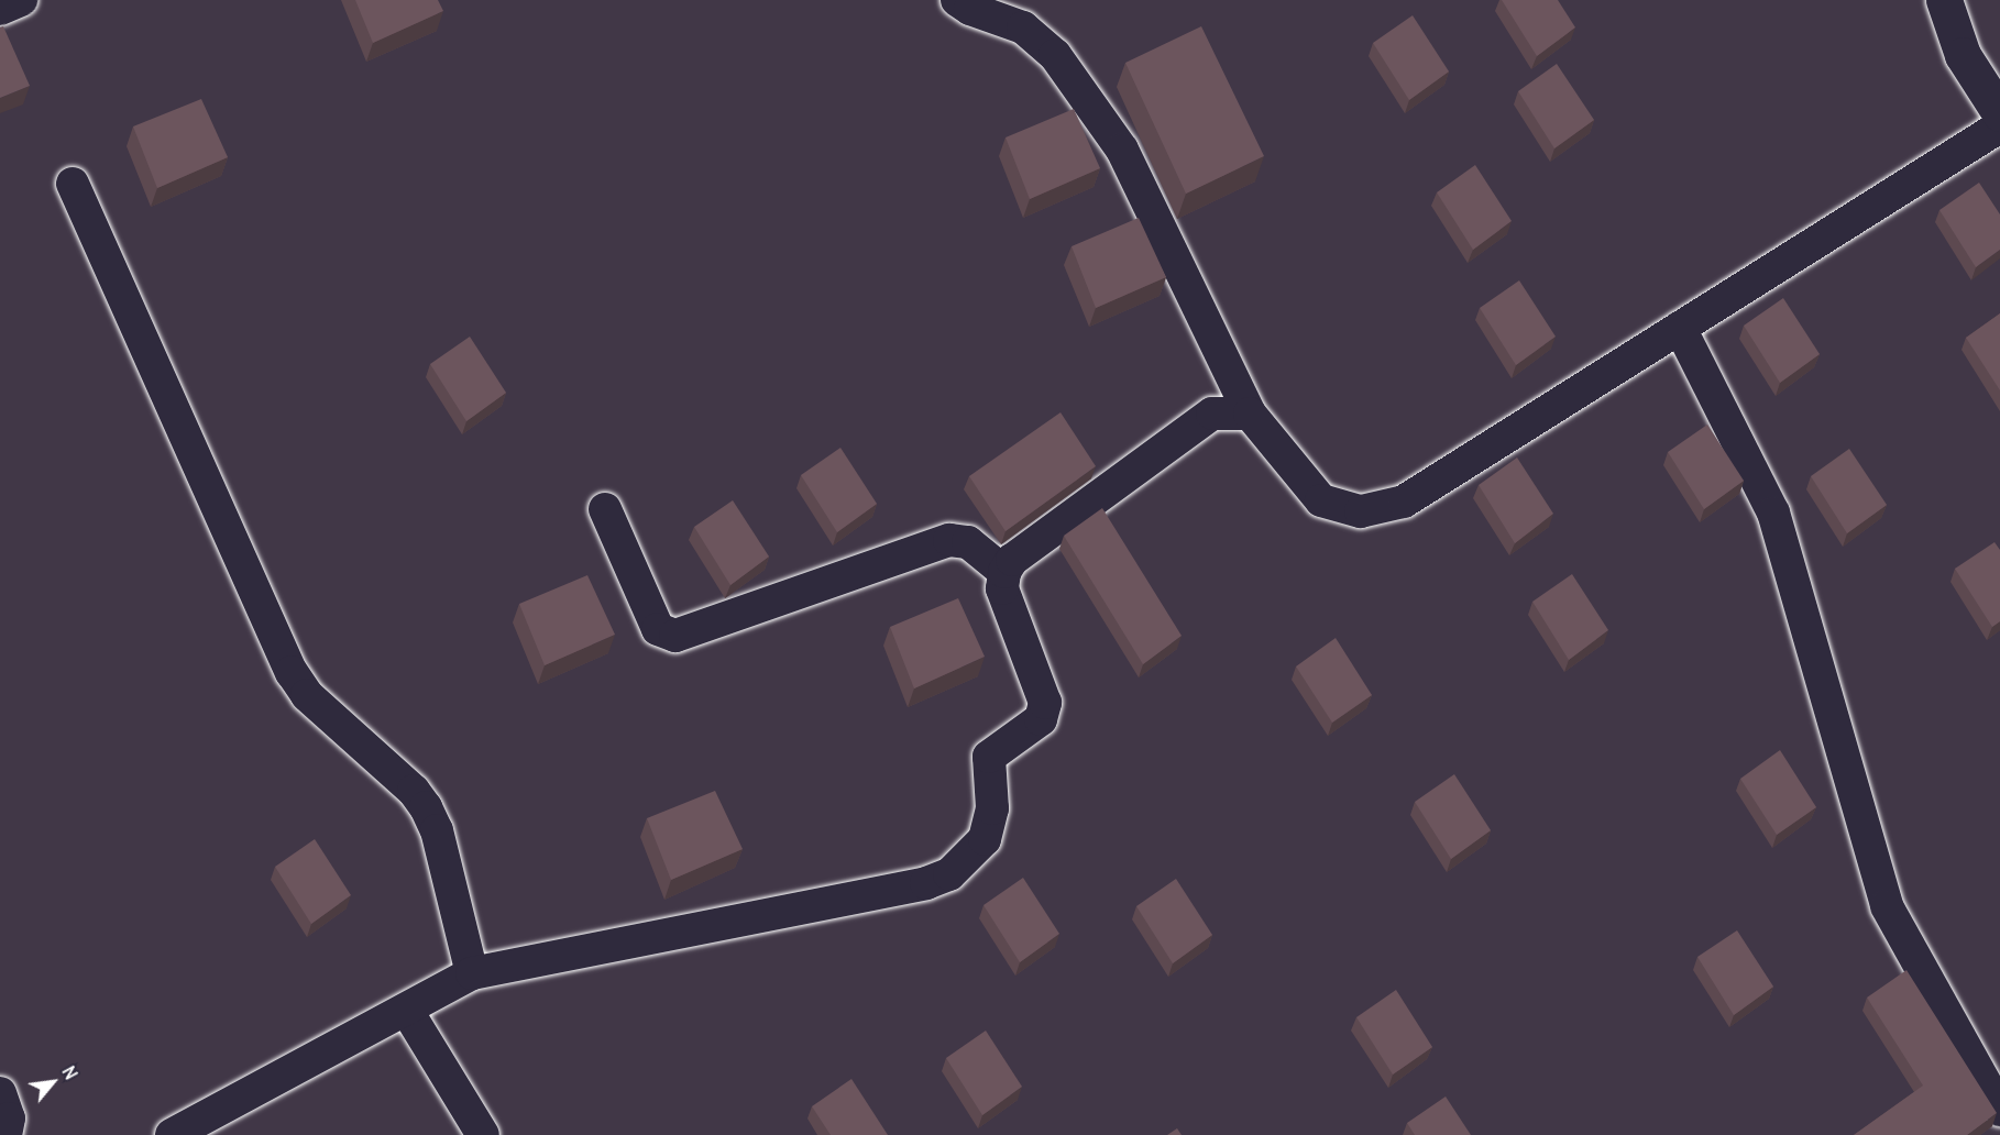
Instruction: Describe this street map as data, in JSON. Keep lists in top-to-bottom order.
{
  "north": "top right"
}
